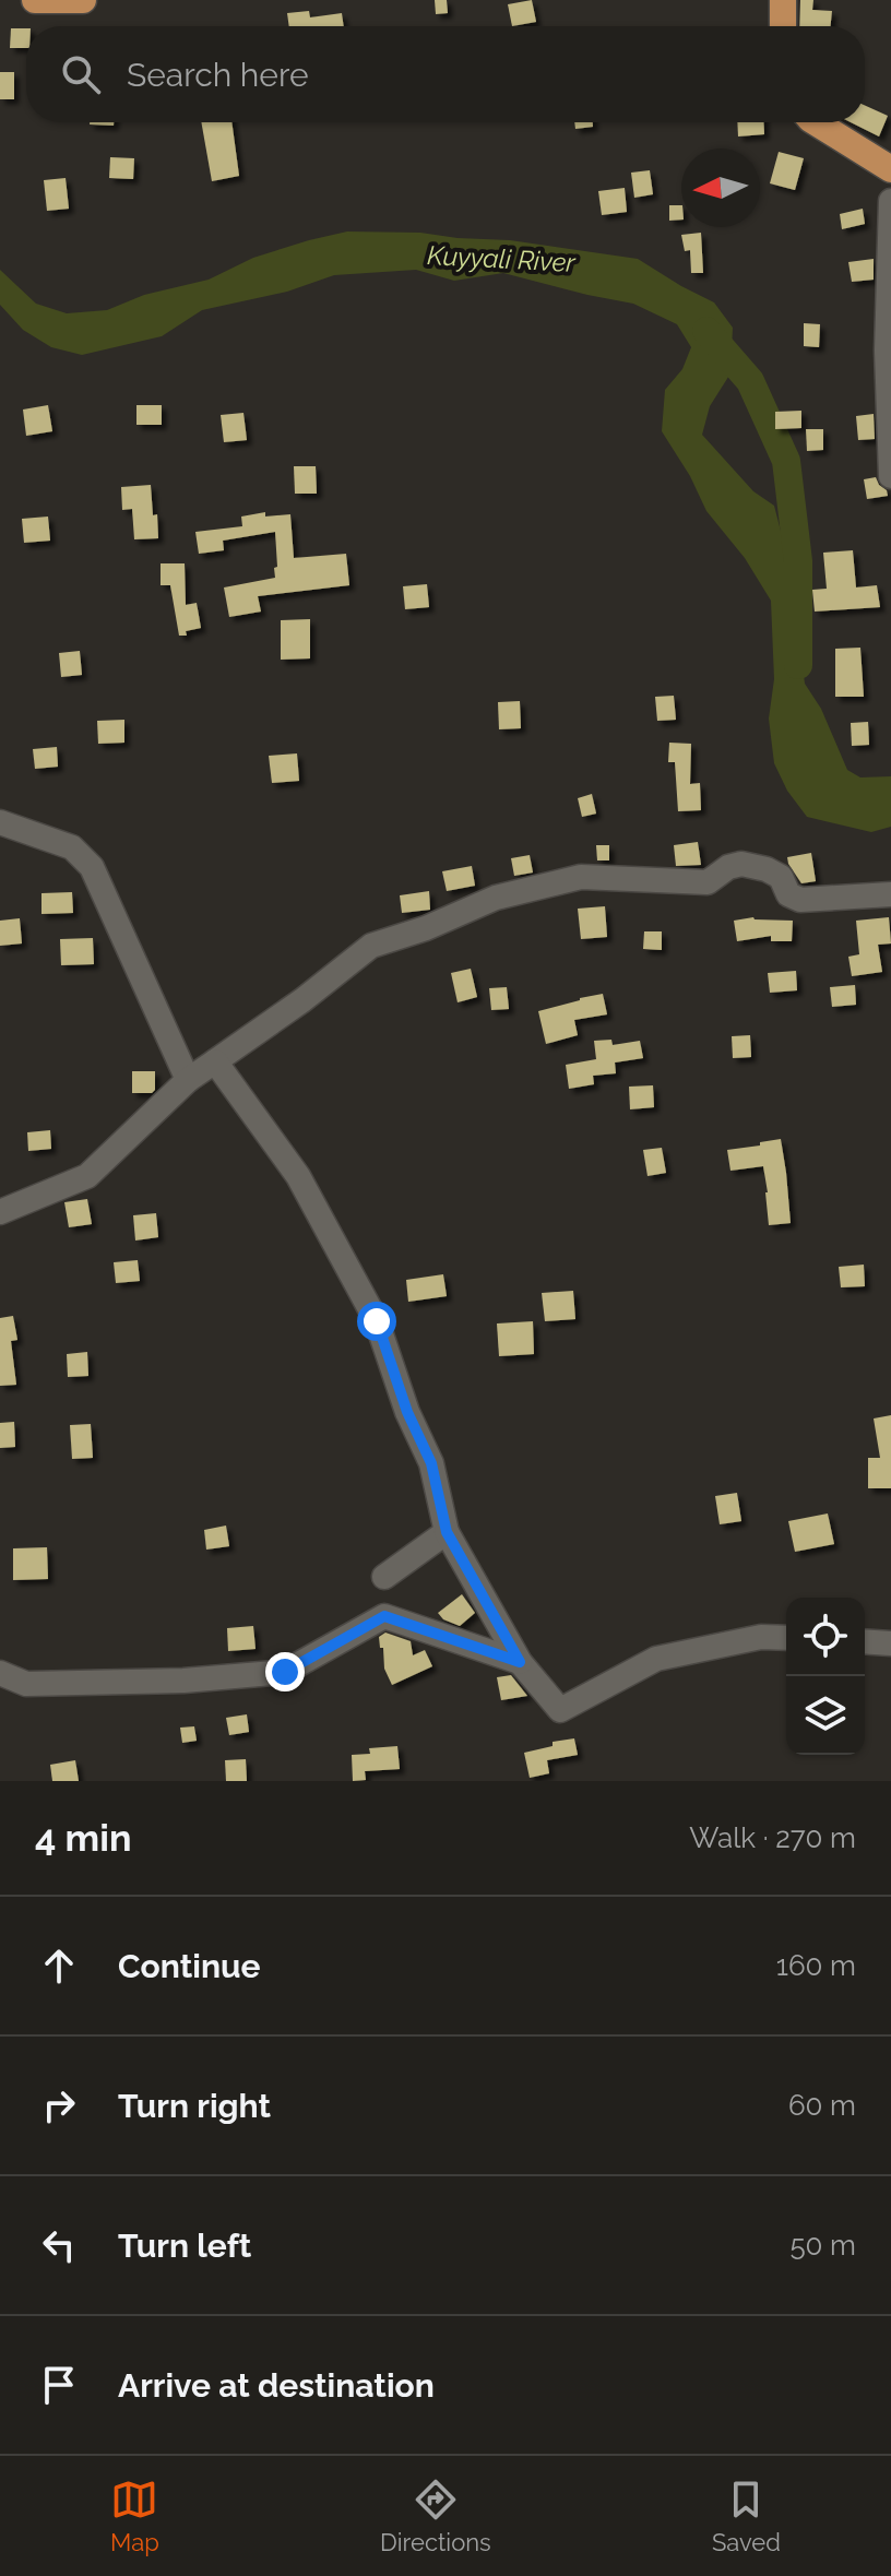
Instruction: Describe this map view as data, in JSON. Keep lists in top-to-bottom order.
{
  "water": ["Kuyyali River"],
  "north": "left",
  "page": {
    "search": "Search here",
    "heading": ["4 min", "Walk · 270 m"],
    "list": [
      ["Continue", "160 m"],
      ["Turn right", "60 m"],
      ["Turn left", "50 m"],
      "Arrive at destination"
    ],
    "nav": ["Map", "Directions", "Saved"]
  }
}
